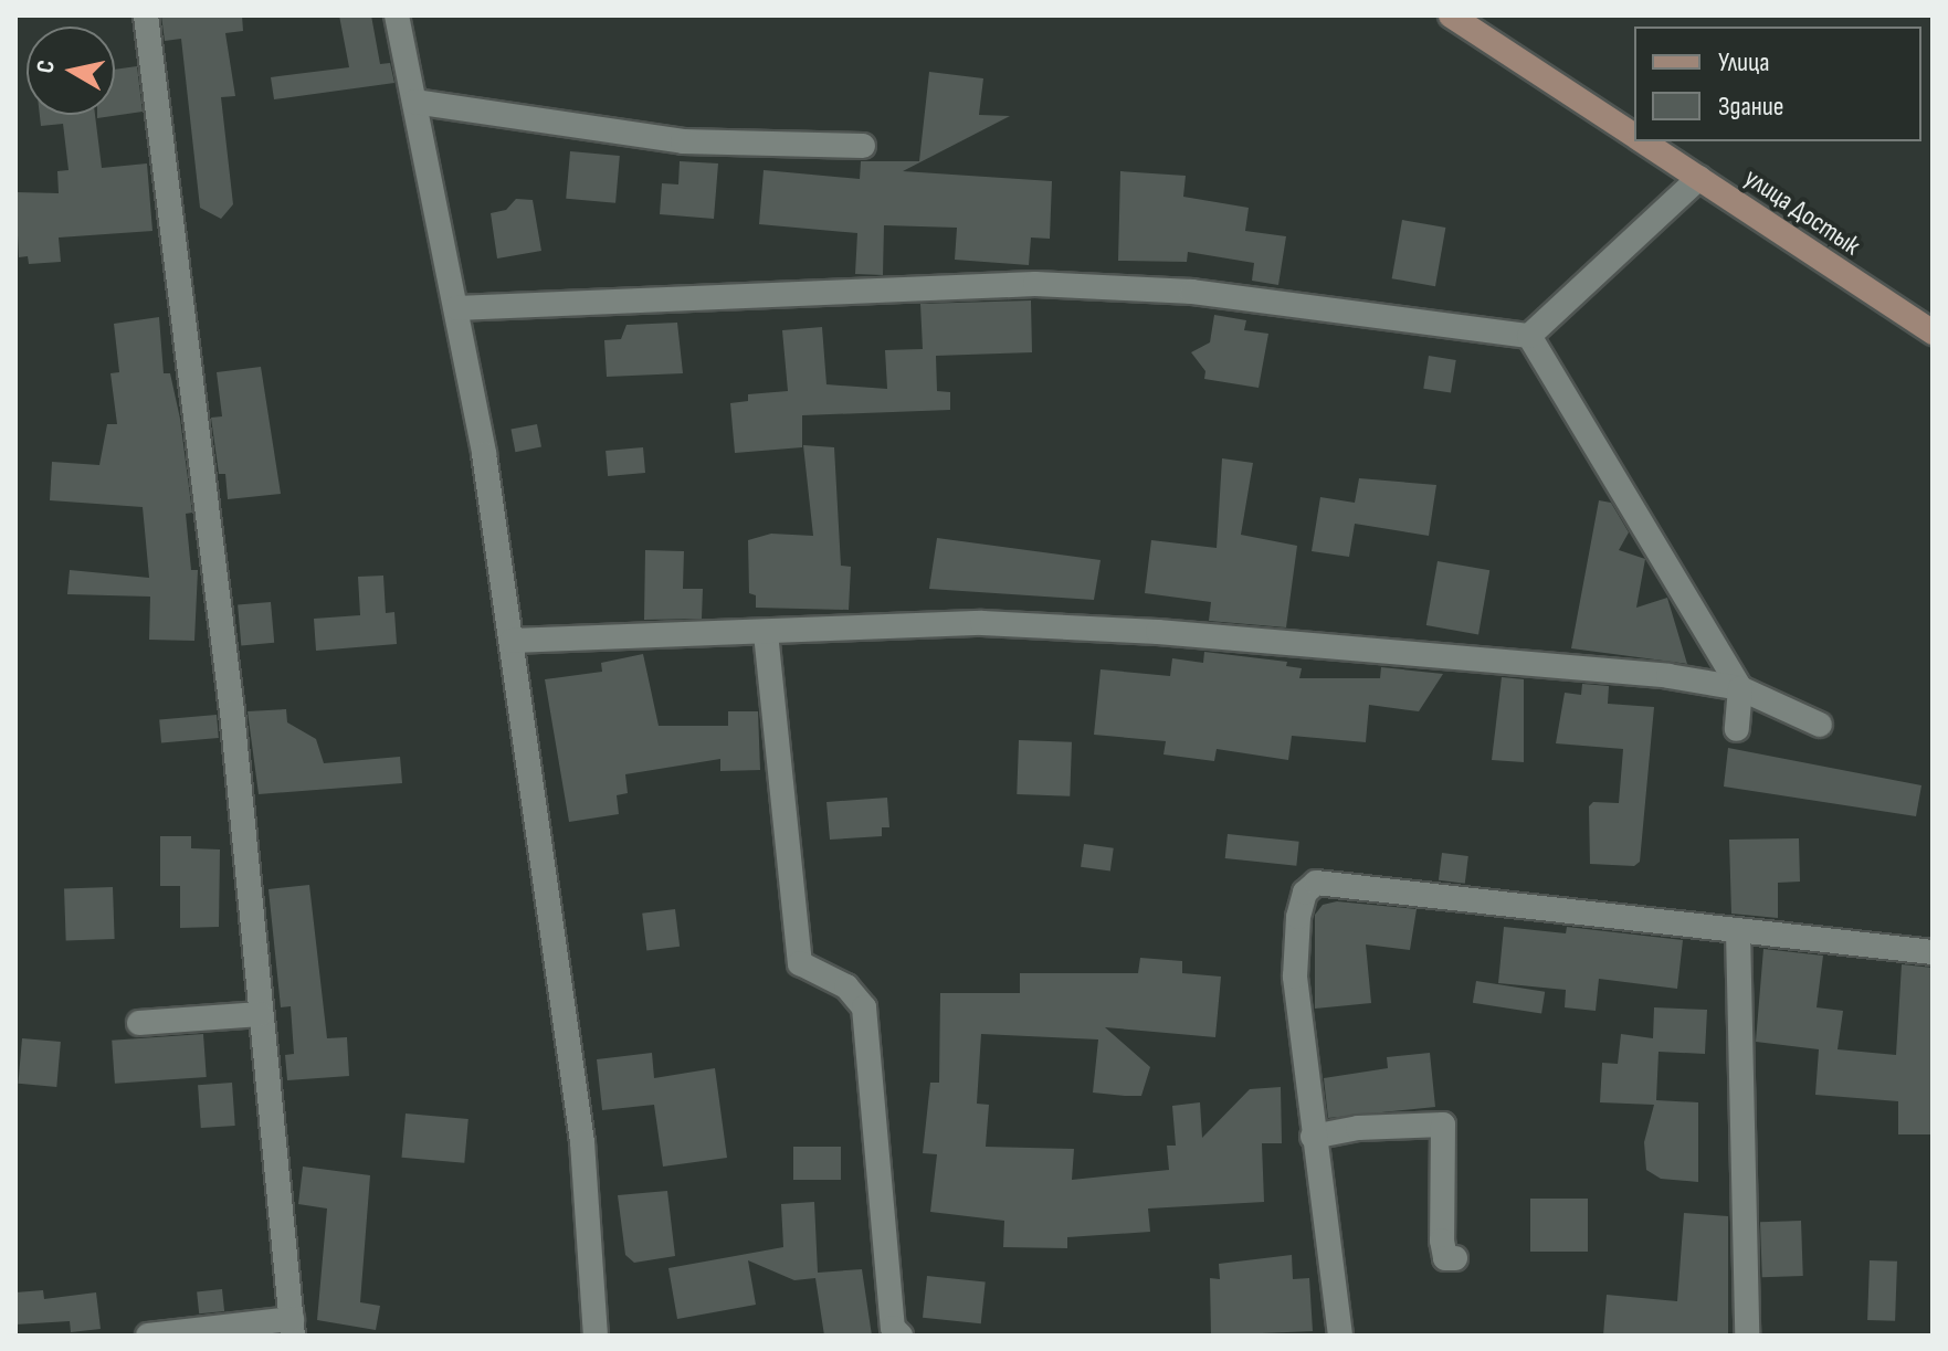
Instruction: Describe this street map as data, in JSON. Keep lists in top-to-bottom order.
{
  "streets": {
    "main road": ["улица Достык"]
  },
  "legend": ["Улица", "Здание"],
  "north": "left"
}
